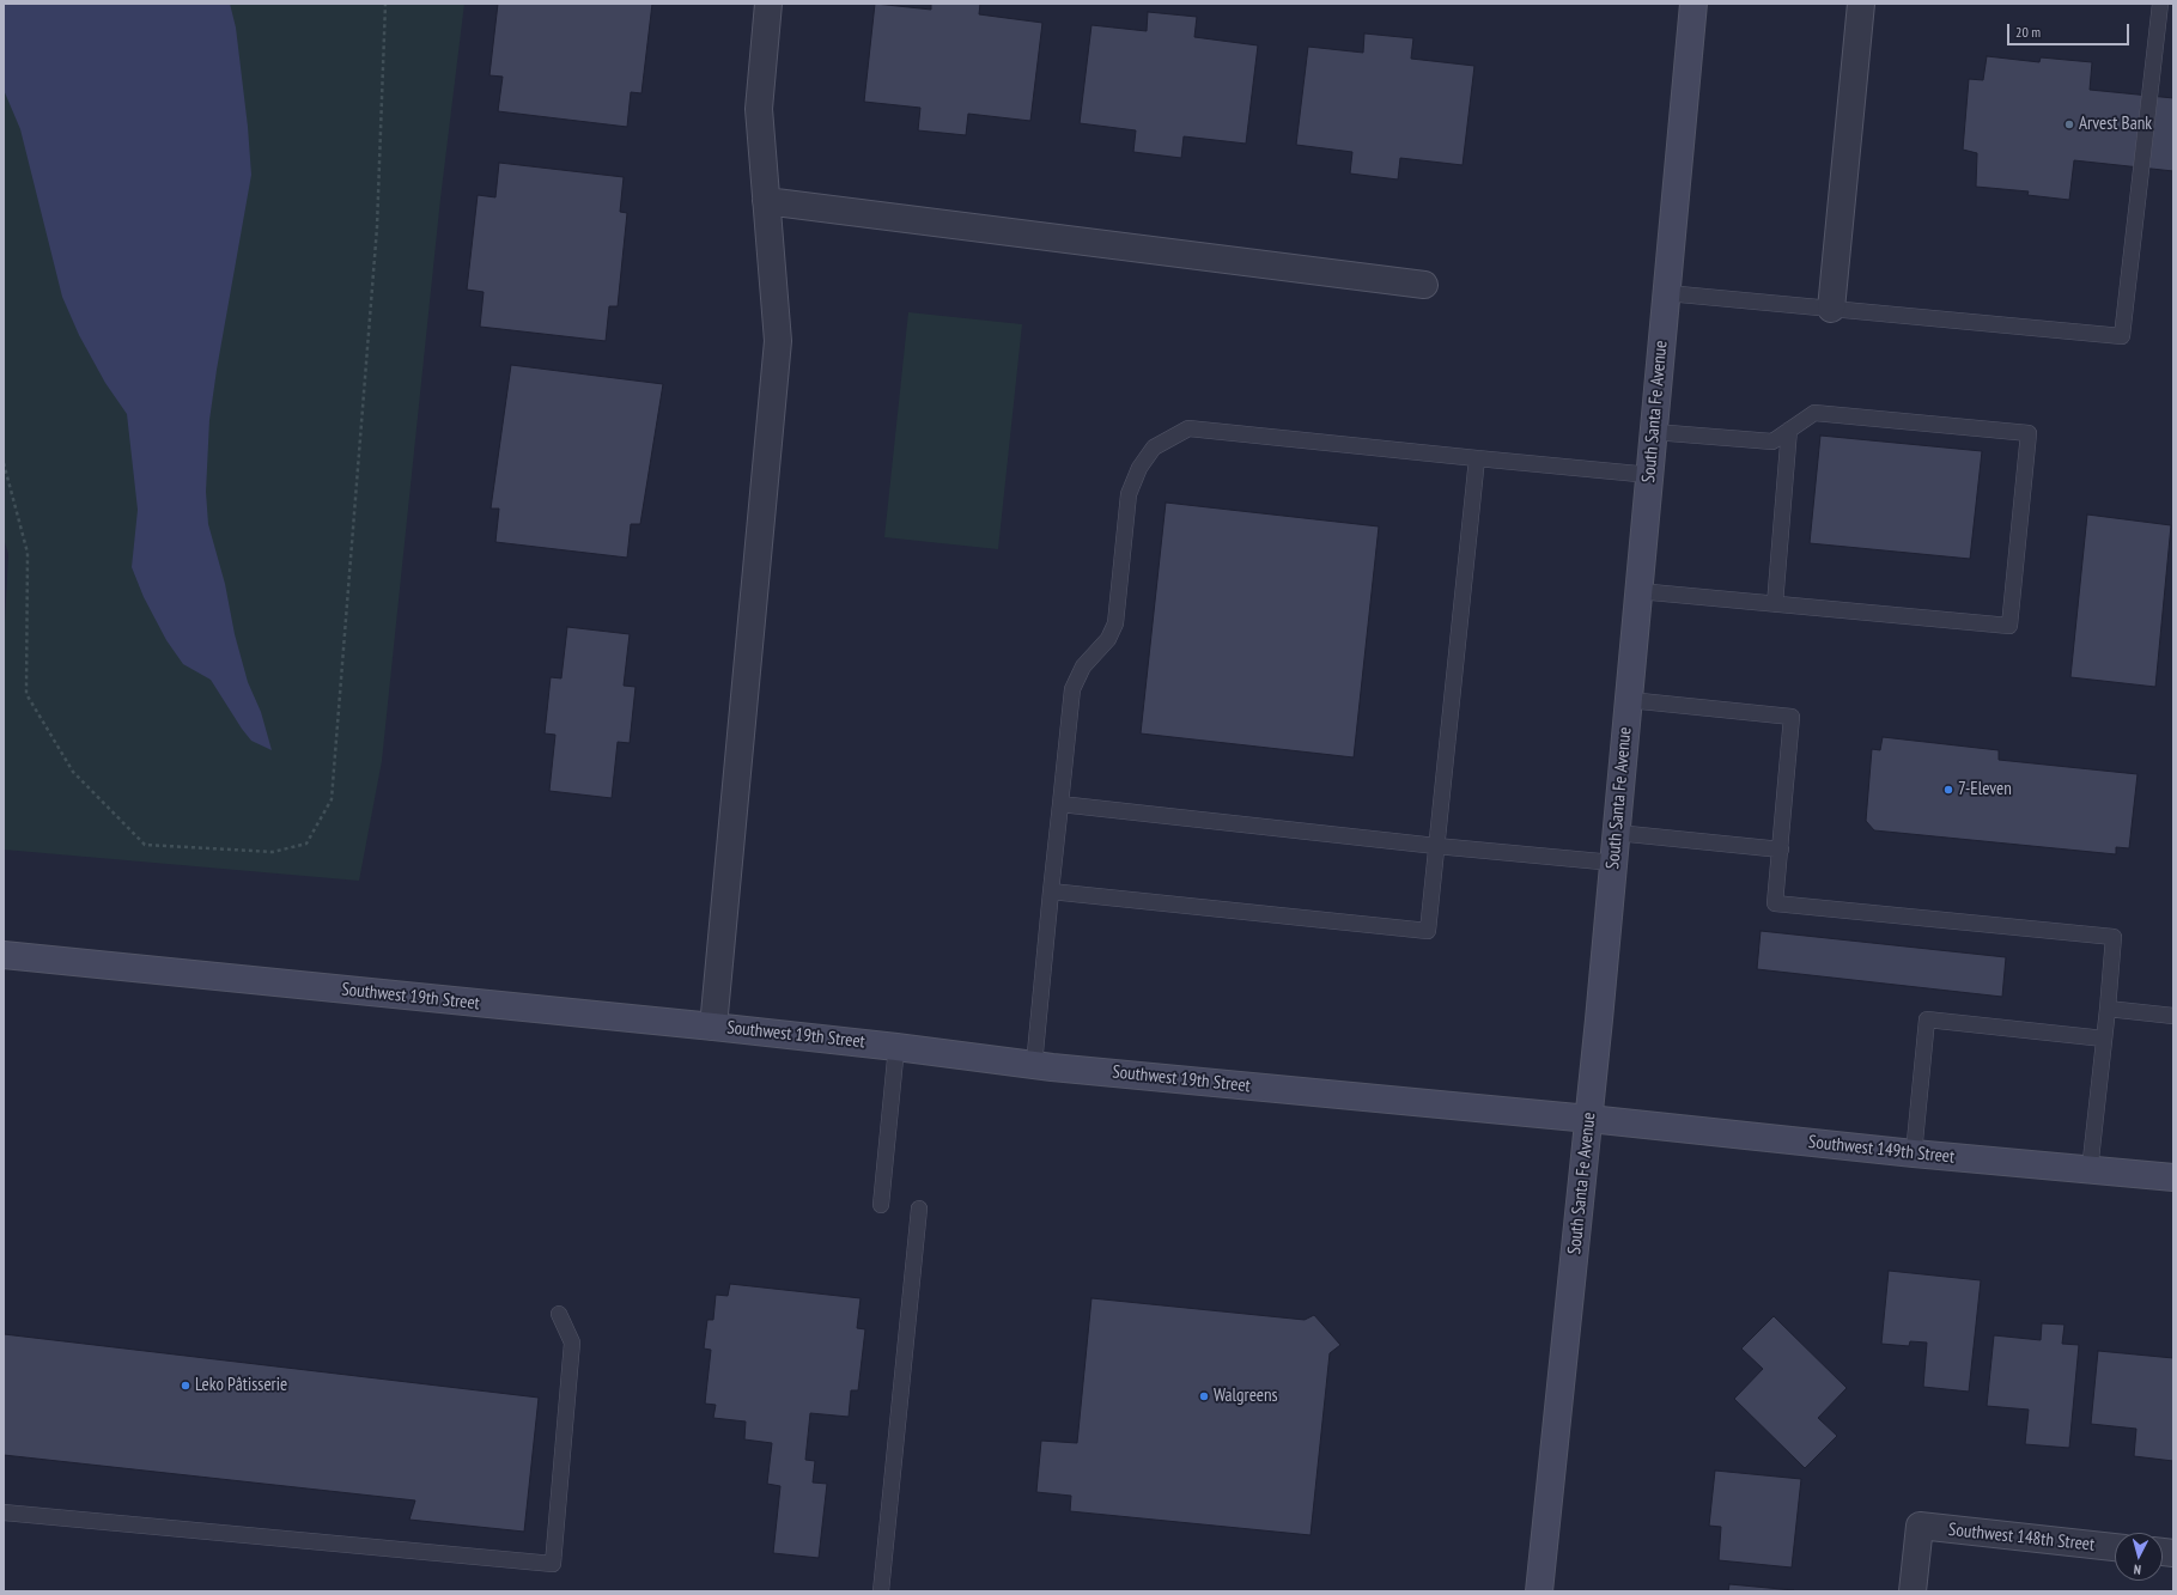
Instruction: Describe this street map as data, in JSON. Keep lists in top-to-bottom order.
{
  "streets": {
    "street": [
      "South Santa Fe Avenue",
      "Southwest 19th Street",
      "Southwest 149th Street",
      "Southwest 148th Street"
    ]
  },
  "crossings": [
    ["South Santa Fe Avenue", "Southwest 19th Street"],
    ["South Santa Fe Avenue", "Southwest 149th Street"],
    ["Southwest 19th Street", "Southwest 149th Street"]
  ],
  "places": [
    "Arvest Bank",
    "7-Eleven",
    "Leko Pâtisserie",
    "Walgreens"
  ],
  "scale_bar": "20 m",
  "north": "bottom"
}
